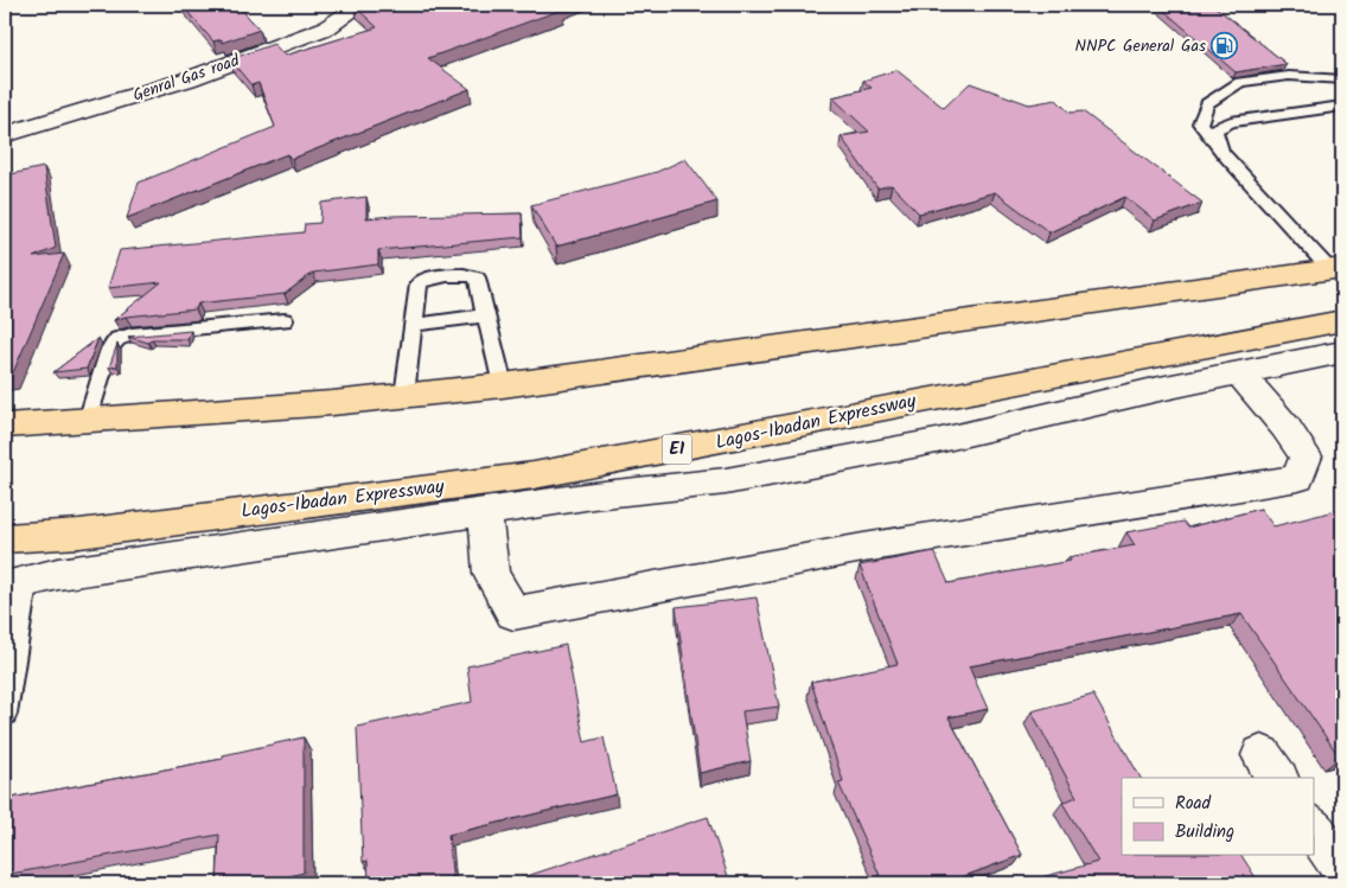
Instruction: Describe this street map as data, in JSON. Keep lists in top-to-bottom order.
{
  "streets": {
    "highway": ["Lagos-Ibadan Expressway", "E1"],
    "street": ["Genral Gas road"]
  },
  "places": {
    "fuel station": ["NNPC General Gas"]
  },
  "legend": ["Road", "Building"]
}
